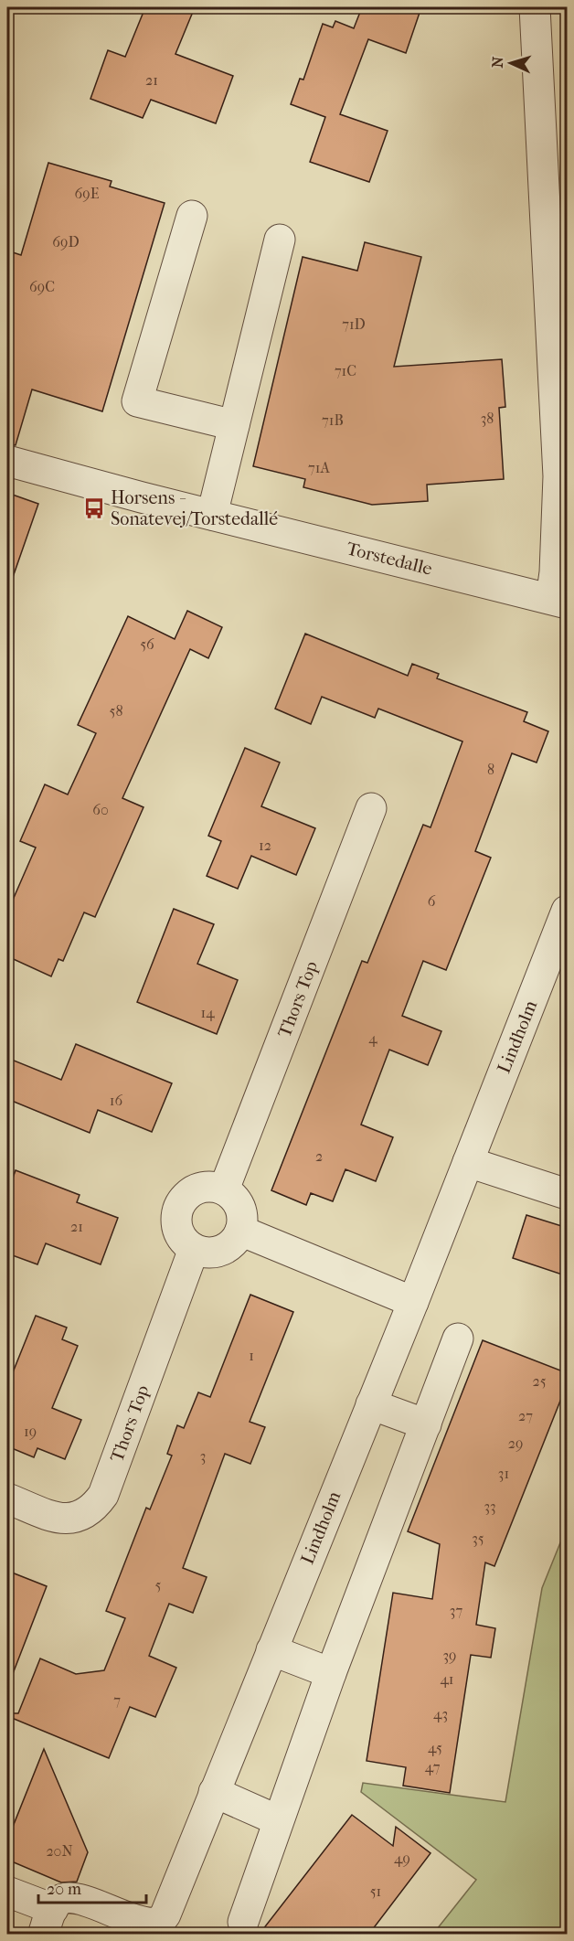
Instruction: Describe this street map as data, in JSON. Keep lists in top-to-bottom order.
{
  "streets": {
    "street": ["Torstedalle", "Thors Top", "Lindholm"]
  },
  "places": {
    "bus stop": ["Horsens - Sonatevej/Torstedallé"]
  },
  "house_numbers": [
    "21",
    "69E",
    "69D",
    "69C",
    "71D",
    "71C",
    "38",
    "71B",
    "71A",
    "56",
    "58",
    "8",
    "60",
    "12",
    "6",
    "14",
    "4",
    "16",
    "2",
    "21",
    "1",
    "25",
    "27",
    "19",
    "29",
    "3",
    "31",
    "33",
    "35",
    "5",
    "37",
    "39",
    "41",
    "7",
    "43",
    "45",
    "47",
    "20N",
    "49",
    "51"
  ],
  "scale_bar": "20 m",
  "north": "left"
}
